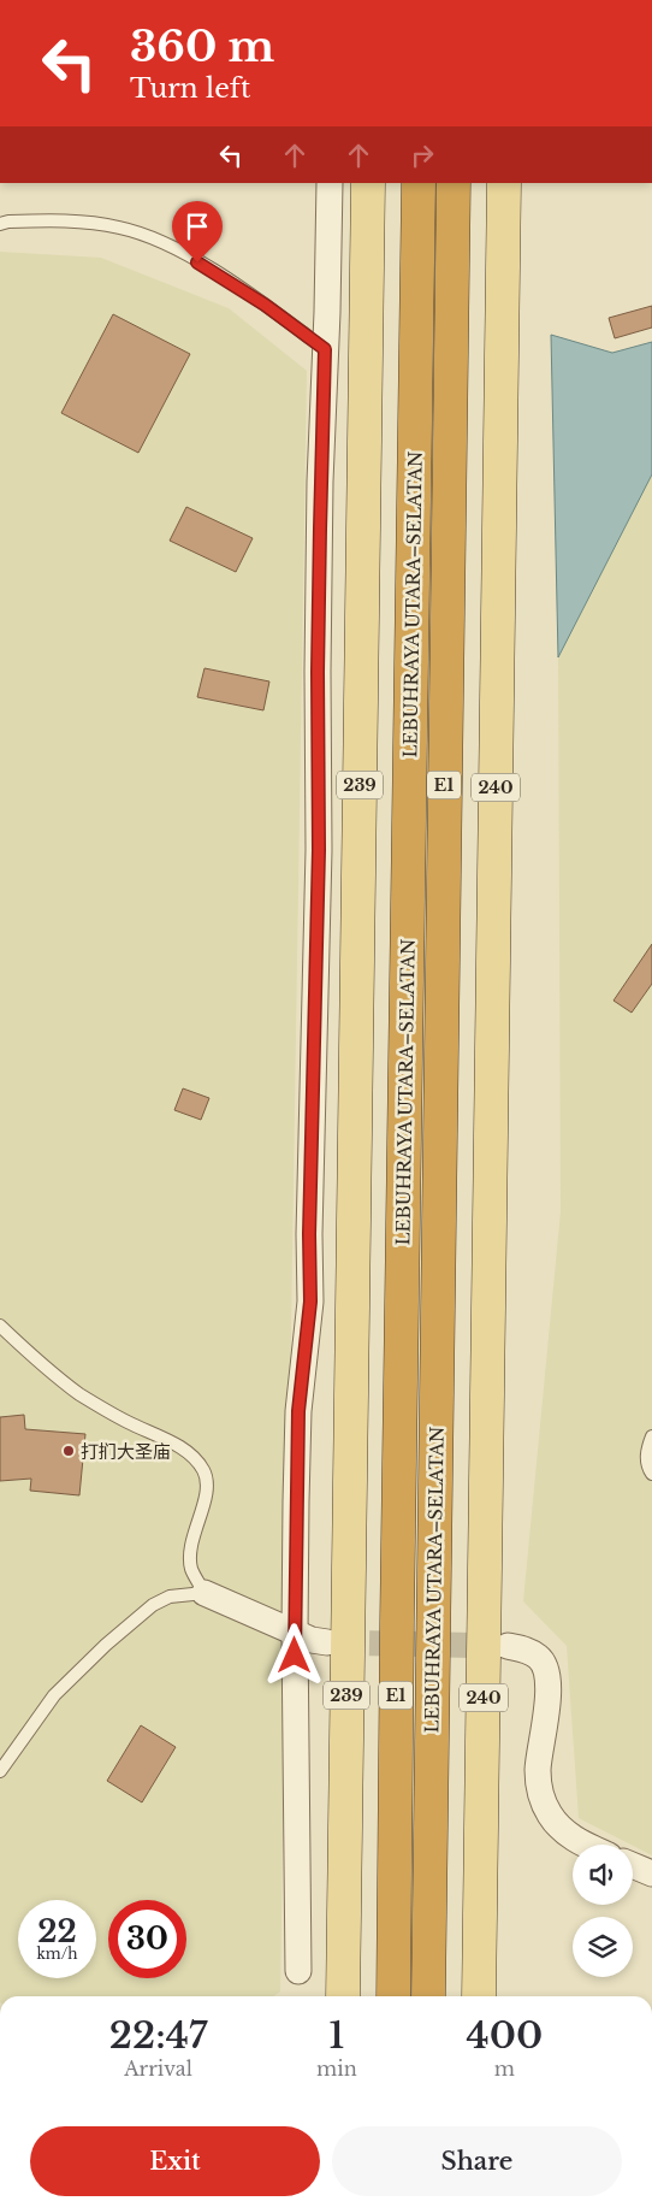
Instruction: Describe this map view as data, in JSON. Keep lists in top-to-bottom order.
{
  "streets": {
    "highway": ["LEBUHRAYA UTARA–SELATAN", "E1"],
    "main road": ["239", "240"]
  },
  "places": ["打扪大圣庙"],
  "page": {
    "turn": ["360 m", "Turn left"],
    "speed": "22 km/h",
    "limit": "30",
    "eta": [
      "22:47",
      "Arrival",
      "1",
      "min",
      "400",
      "m"
    ],
    "buttons": ["Exit", "Share"]
  }
}
